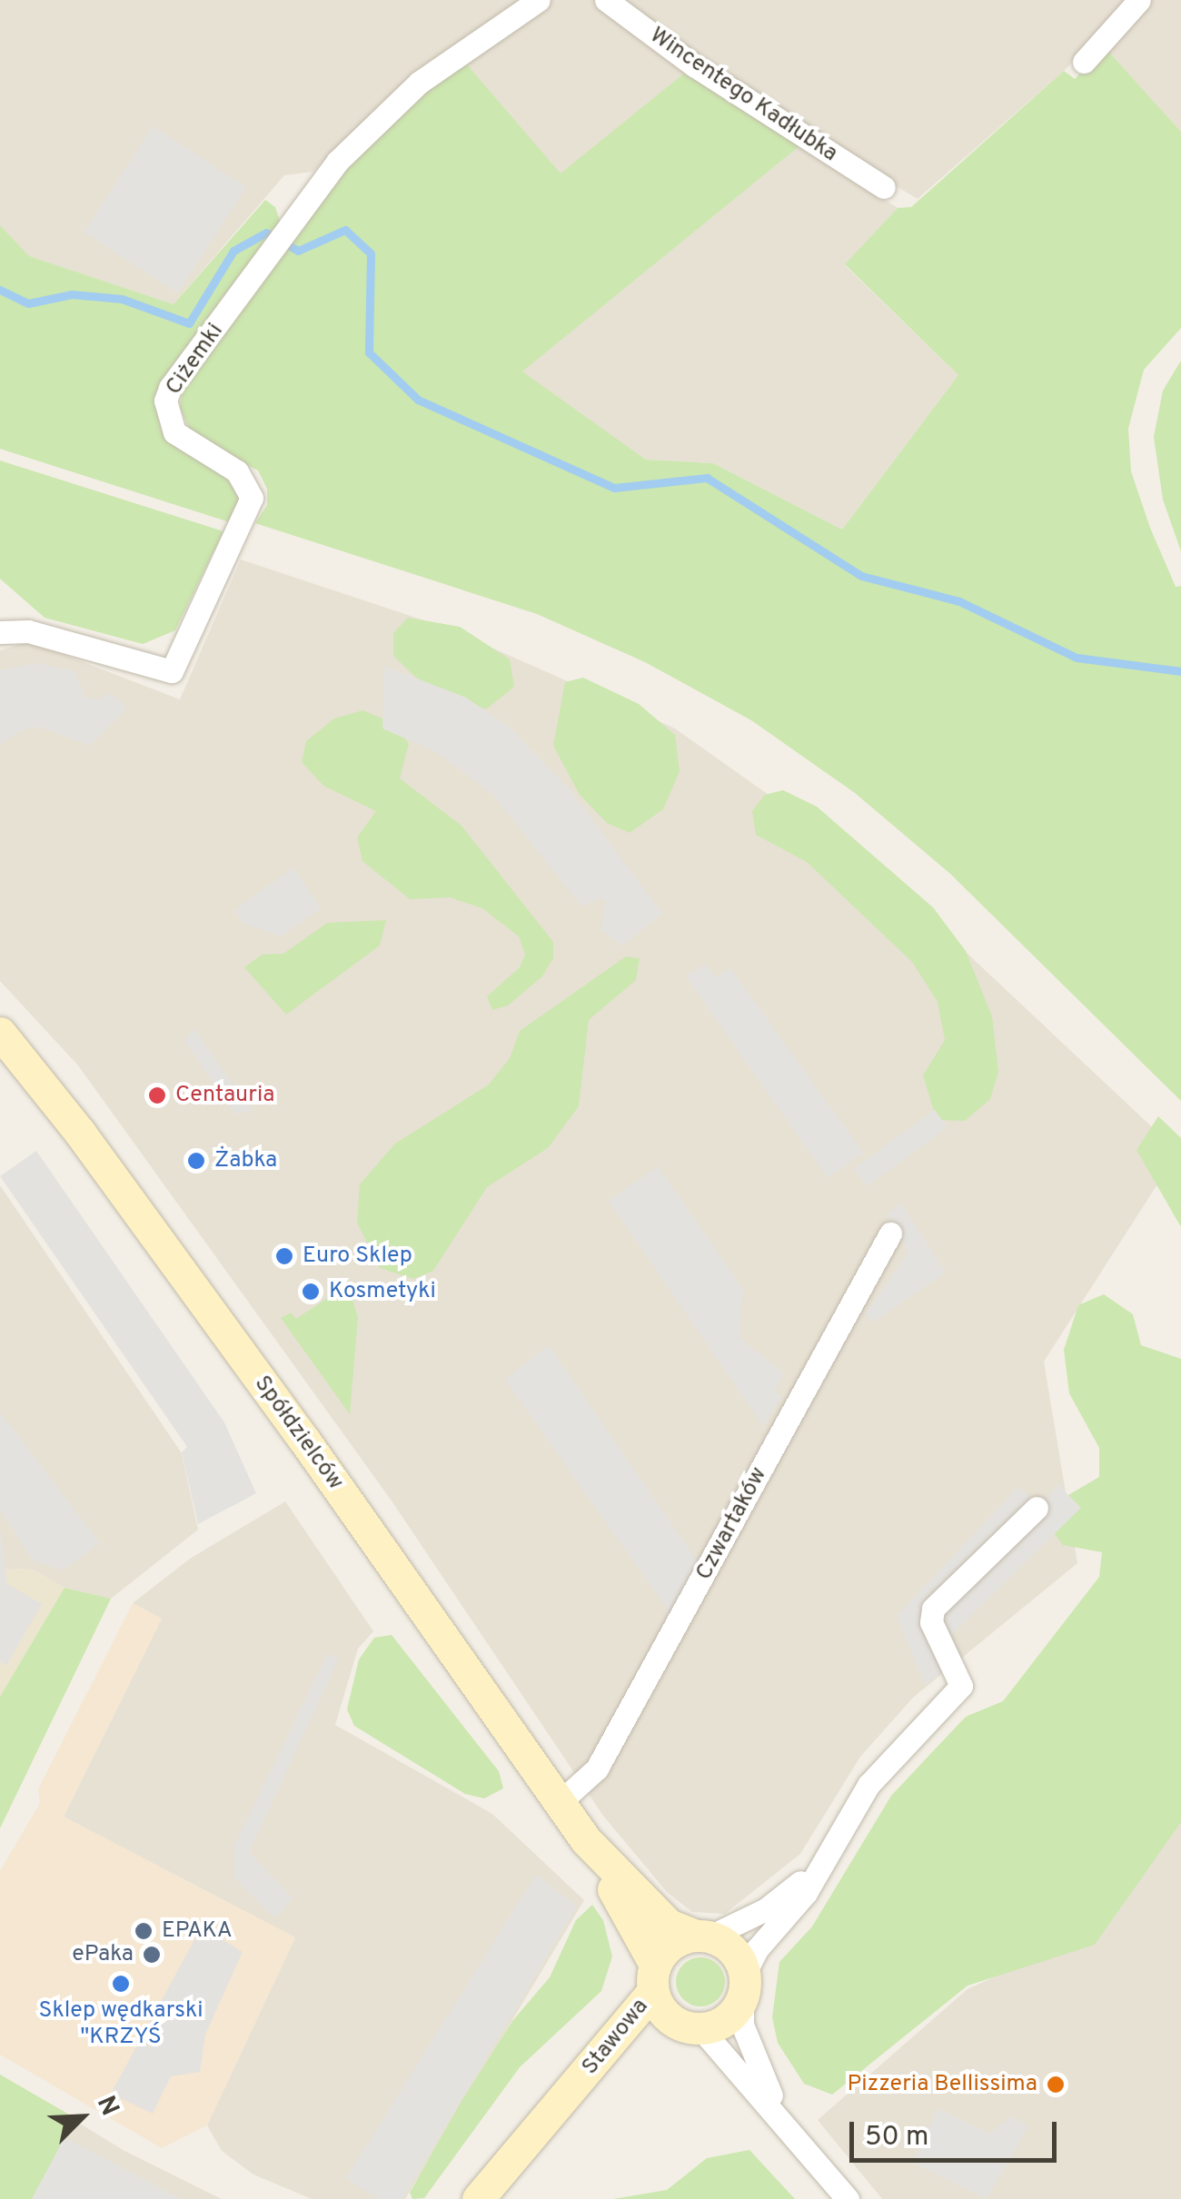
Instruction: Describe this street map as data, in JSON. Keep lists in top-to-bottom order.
{
  "streets": {
    "street": [
      "Wincentego Kadłubka",
      "Ciżemki",
      "Spółdzielców",
      "Czwartaków",
      "Stawowa"
    ]
  },
  "crossings": [
    ["Spółdzielców", "Czwartaków"],
    ["Spółdzielców", "Stawowa"]
  ],
  "places": [
    "Centauria",
    "Żabka",
    "Euro Sklep",
    "Kosmetyki",
    "EPAKA",
    "ePaka",
    "Sklep wędkarski \"KRZYŚ",
    "Pizzeria Bellissima"
  ],
  "scale_bar": "50 m",
  "north": "top right"
}
